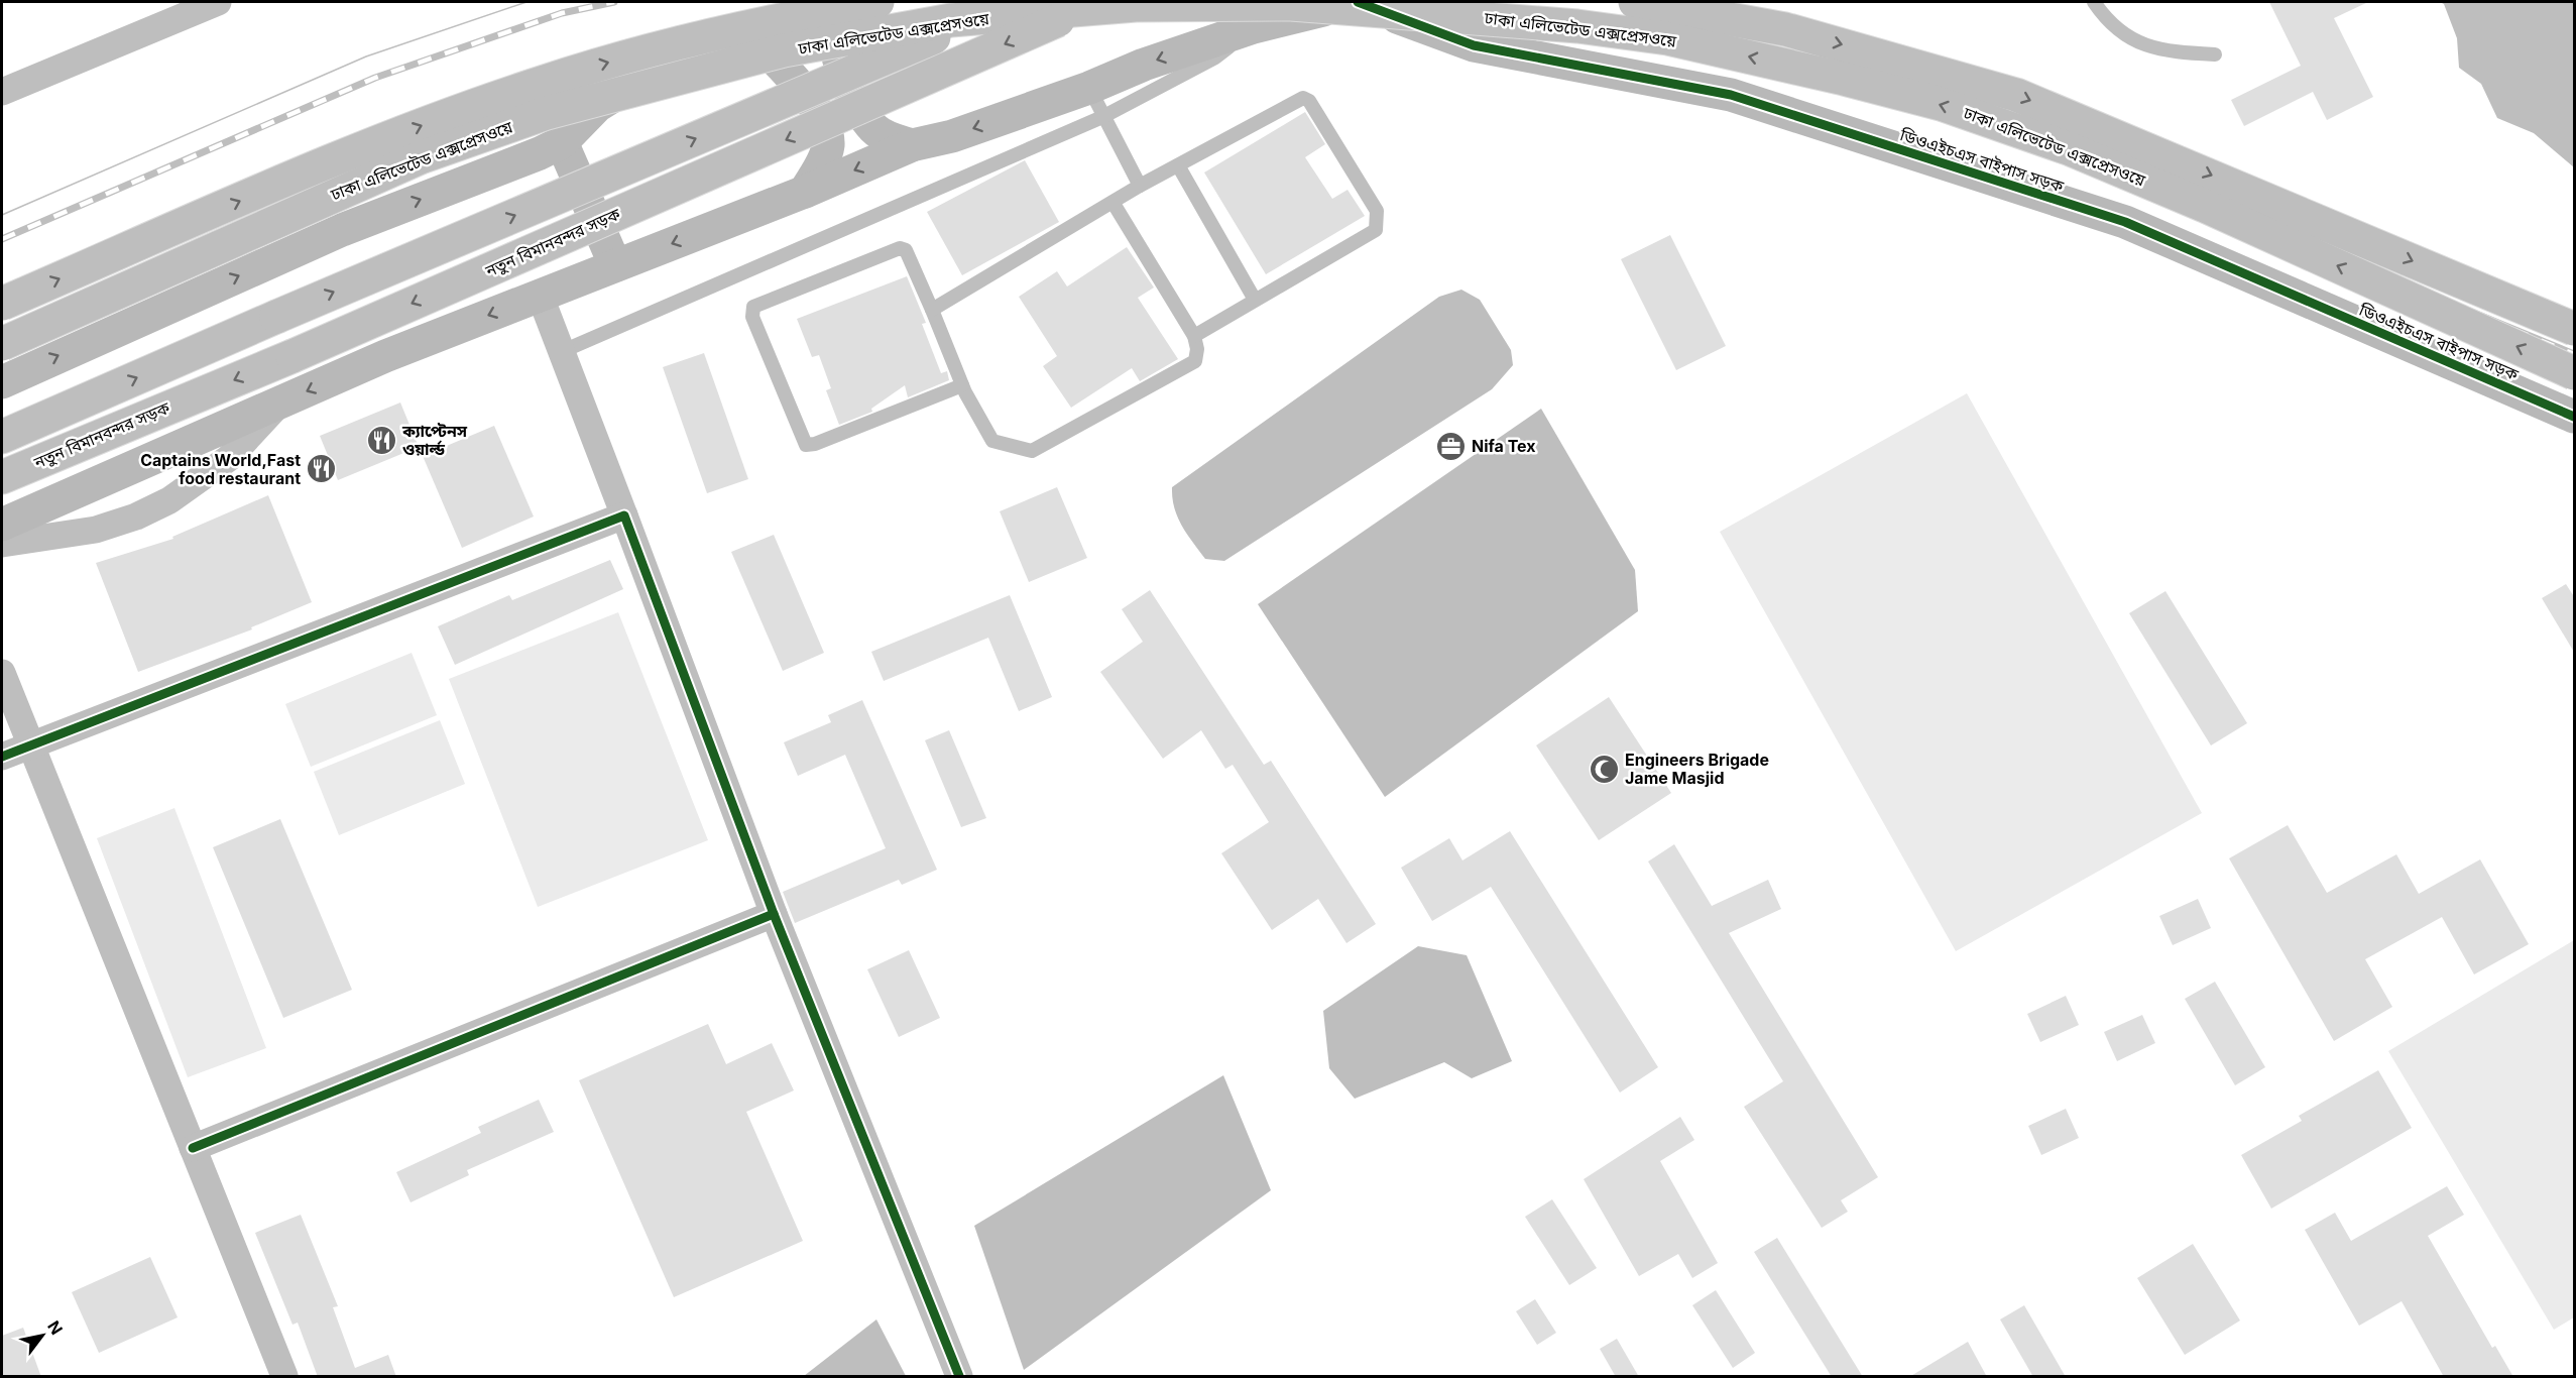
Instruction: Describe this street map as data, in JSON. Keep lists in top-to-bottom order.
{
  "streets": {
    "highway": ["ঢাকা এলিভেটেড এক্সপ্রেসওয়ে", "নতুন বিমানবন্দর সড়ক"],
    "main road": ["ডিওএইচএস বাইপাস সড়ক"]
  },
  "places": {
    "restaurant": ["ক্যাপ্টেনস ওয়ার্ল্ড", "Captains World,Fast food restaurant"],
    "office": ["Nifa Tex"],
    "mosque": ["Engineers Brigade Jame Masjid"]
  },
  "north": "top right"
}
